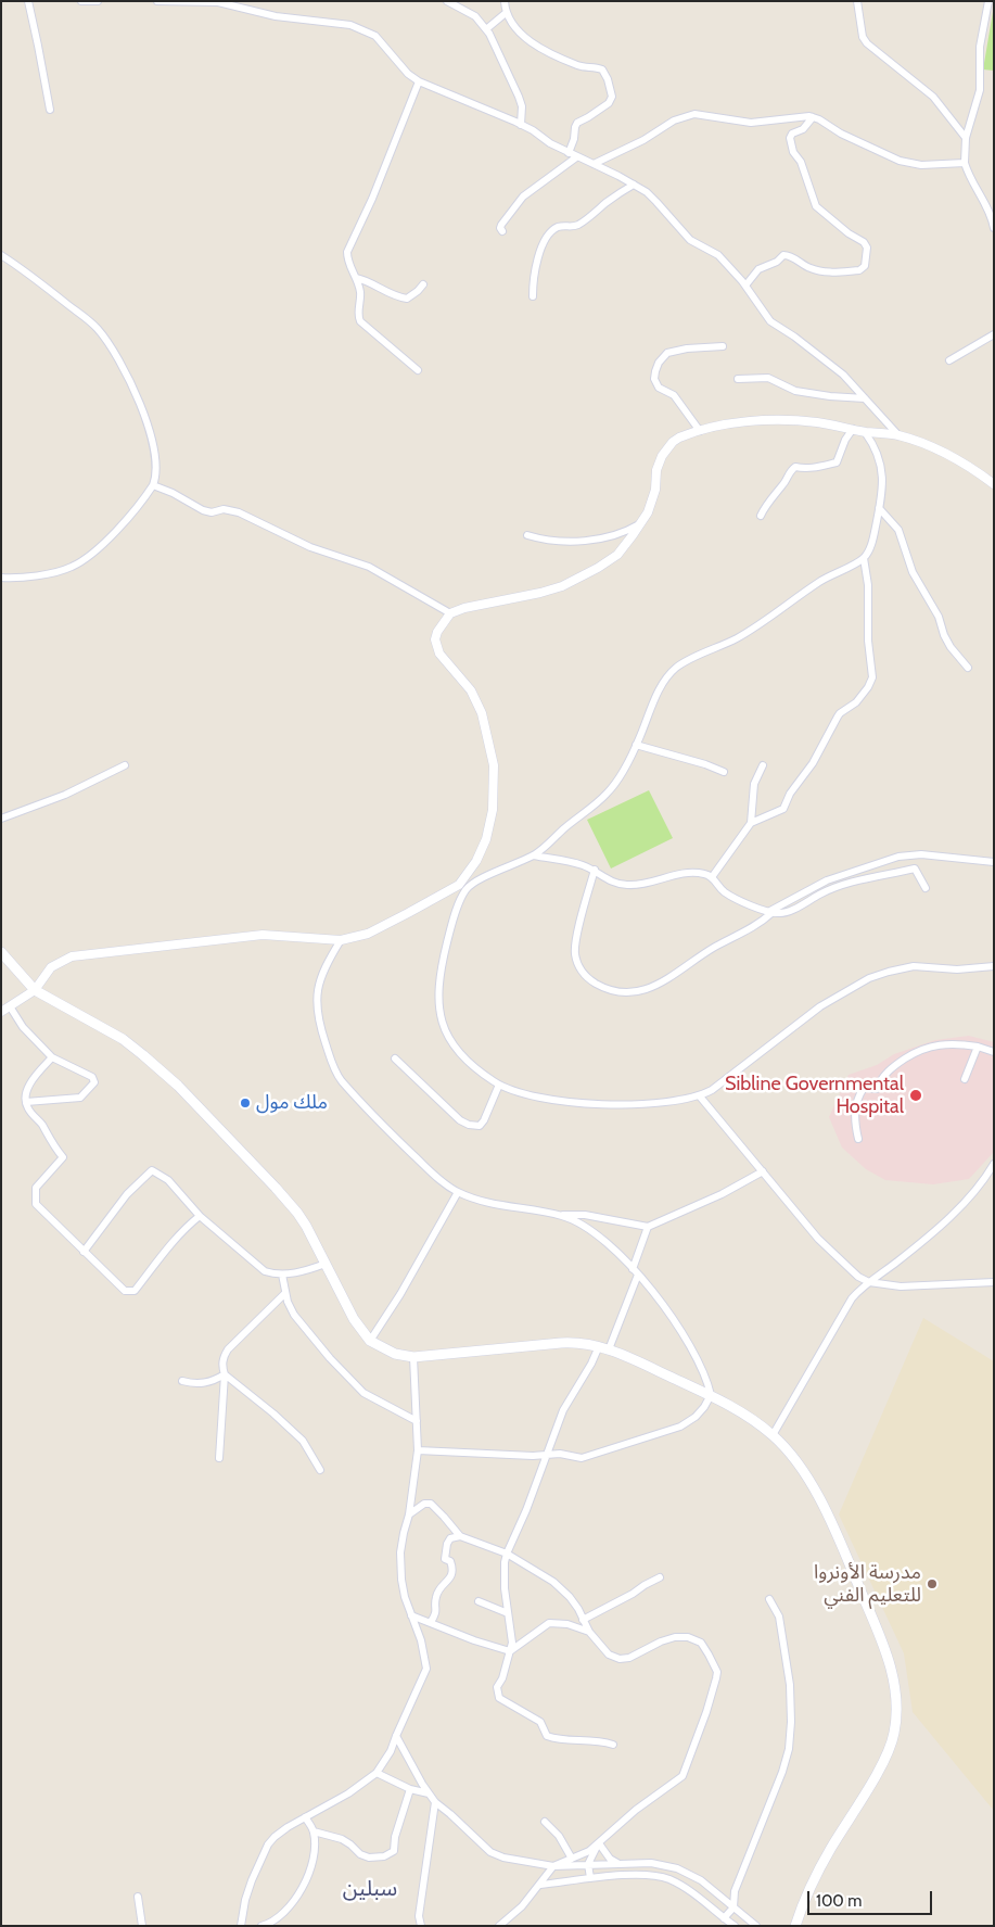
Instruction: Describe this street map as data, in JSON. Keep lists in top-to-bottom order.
{
  "districts": ["سبلين"],
  "places": ["Sibline Governmental Hospital", "ملك مول", "مدرسة الأونروا للتعليم الفني"],
  "scale_bar": "100 m"
}
